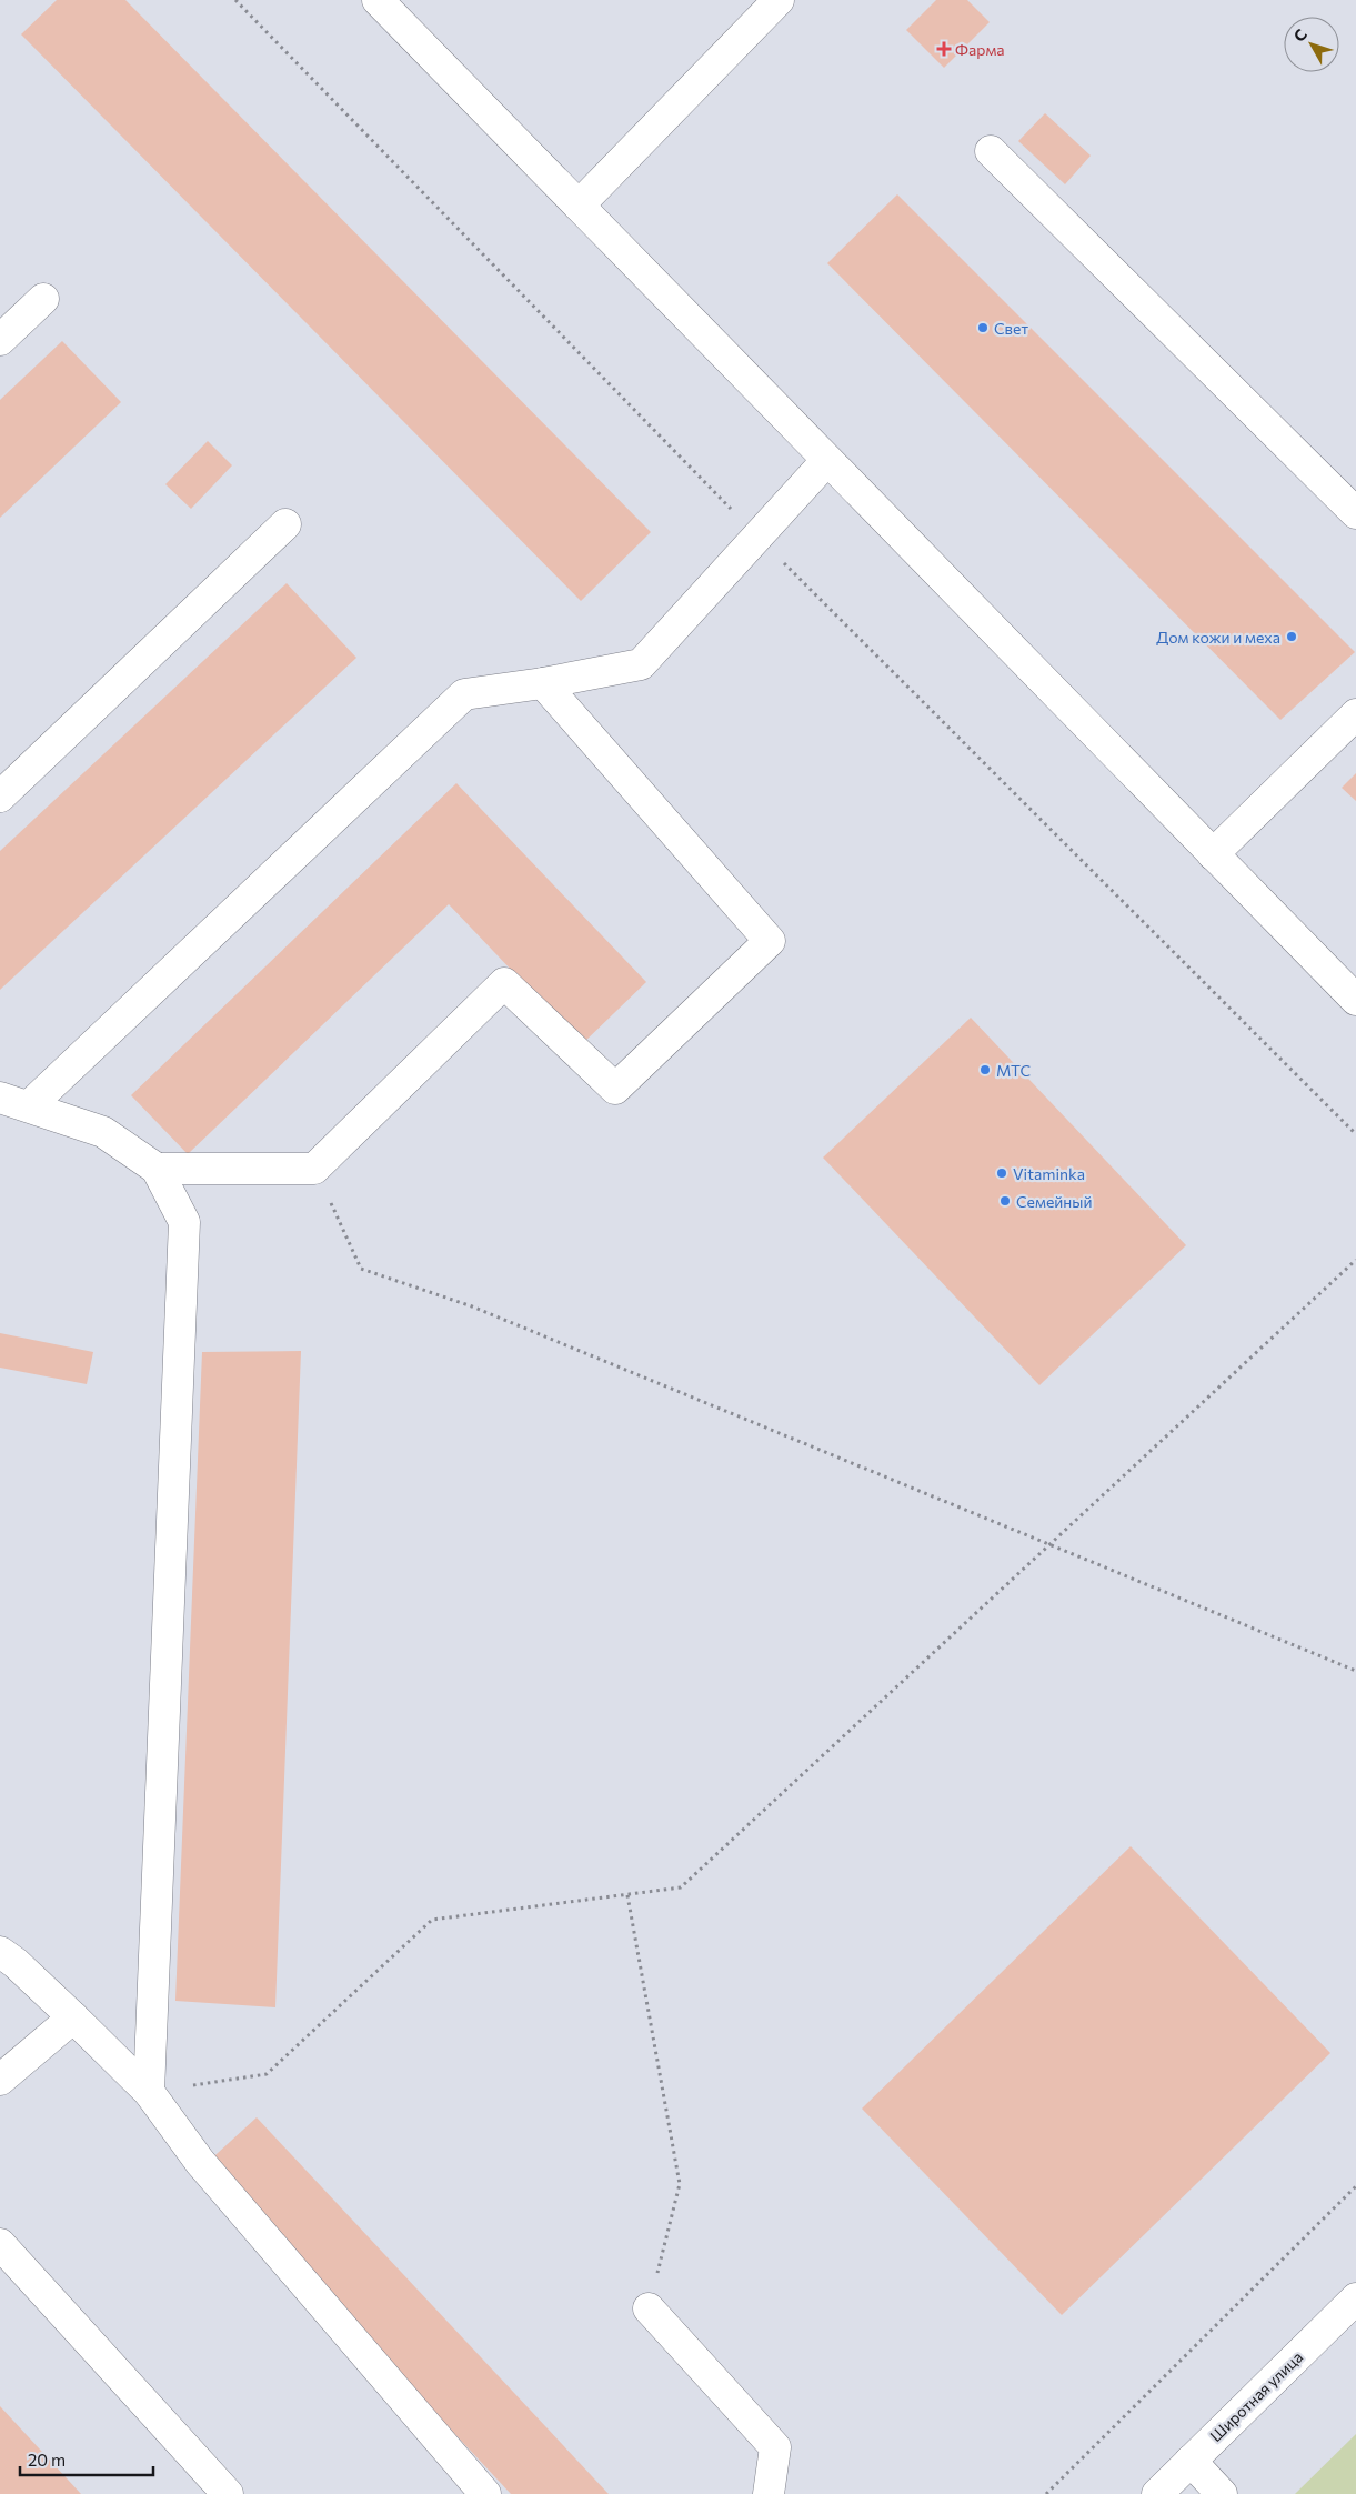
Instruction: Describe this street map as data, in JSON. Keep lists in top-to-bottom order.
{
  "streets": {
    "street": ["Широтная улица"]
  },
  "places": {
    "health": ["Фарма"],
    "other": [
      "Свет",
      "Дом кожи и меха",
      "МТС",
      "Vitaminka",
      "Семейный"
    ]
  },
  "scale_bar": "20 m",
  "north": "top left"
}
